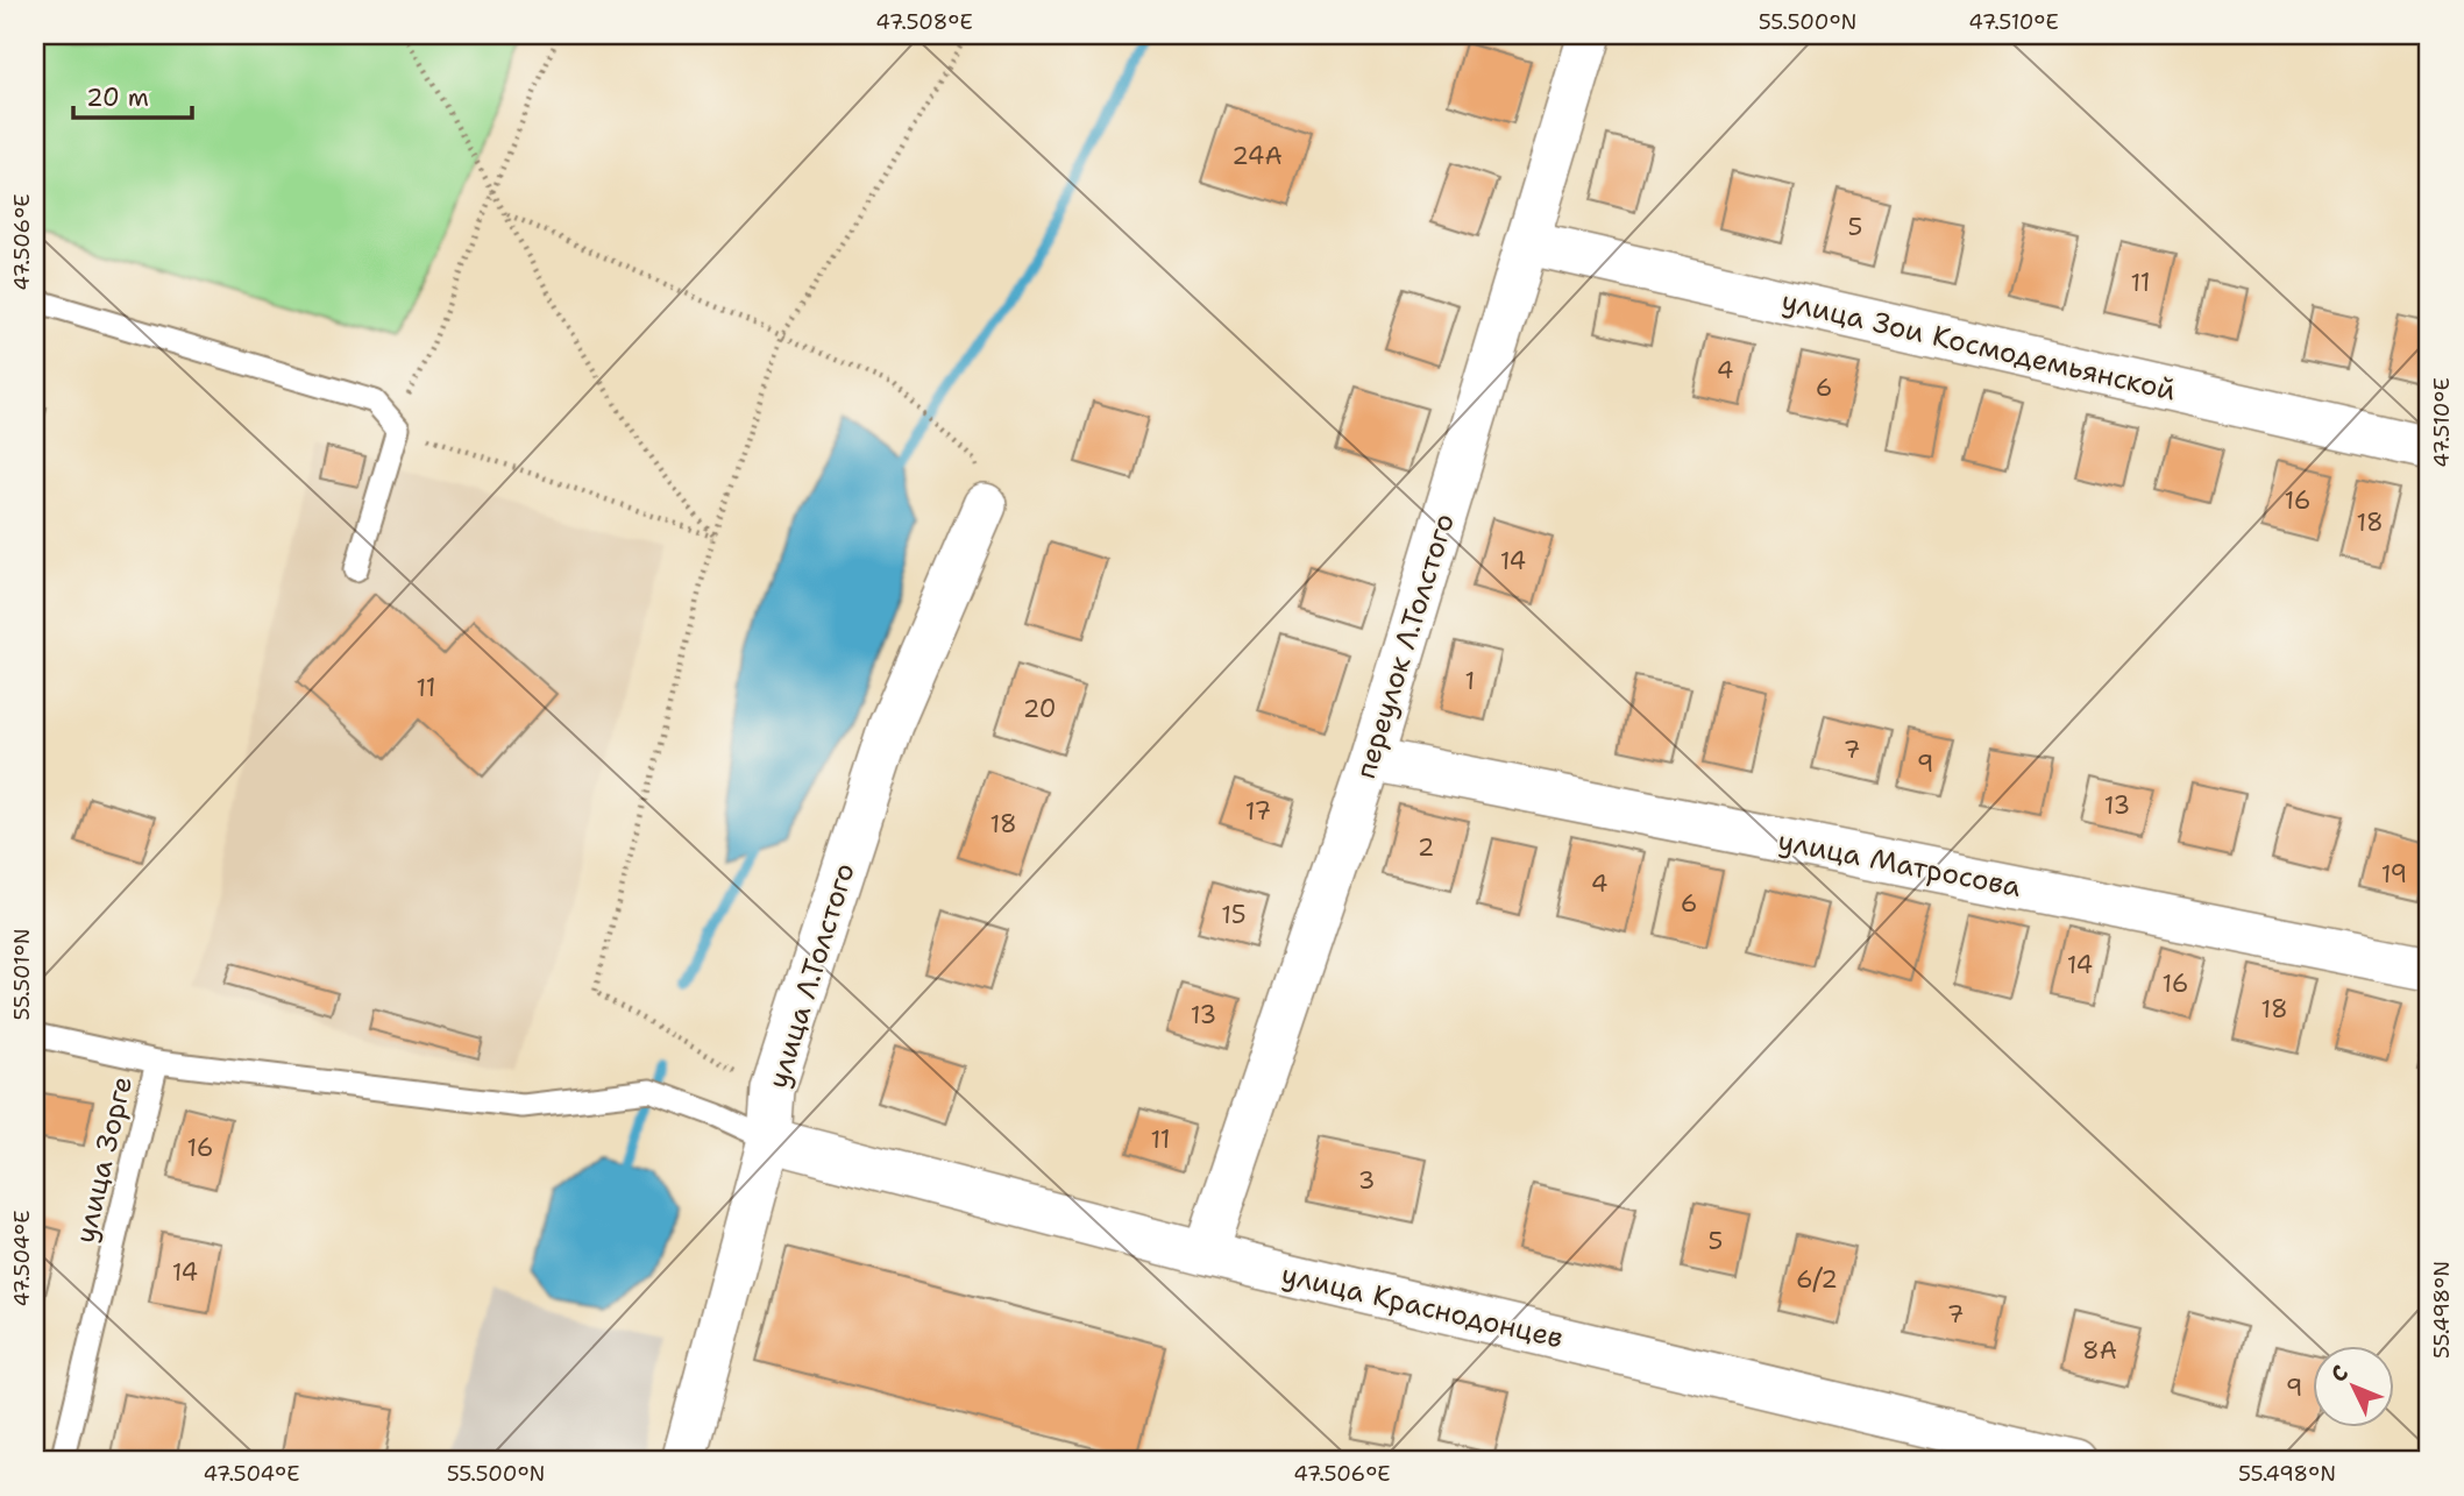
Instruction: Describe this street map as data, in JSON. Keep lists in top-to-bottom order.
{
  "streets": {
    "street": [
      "улица Зои Космодемьянской",
      "переулок Л.Толстого",
      "улица Матросова",
      "улица Л.Толстого",
      "улица Краснодонцев"
    ],
    "lane": ["улица Зорге"]
  },
  "crossings": [
    ["улица Зои Космодемьянской", "переулок Л.Толстого"],
    ["переулок Л.Толстого", "улица Матросова"],
    ["переулок Л.Толстого", "улица Краснодонцев"],
    ["улица Л.Толстого", "улица Краснодонцев"]
  ],
  "house_numbers": [
    "24А",
    "5",
    "11",
    "4",
    "6",
    "16",
    "18",
    "14",
    "1",
    "11",
    "20",
    "7",
    "9",
    "13",
    "17",
    "18",
    "2",
    "19",
    "4",
    "6",
    "15",
    "14",
    "16",
    "18",
    "13",
    "11",
    "16",
    "3",
    "5",
    "14",
    "6/2",
    "7",
    "8А",
    "9"
  ],
  "scale_bar": "20 m",
  "north": "top left",
  "coordinates": [
    "47.508°E",
    "55.500°N",
    "47.510°E",
    "47.506°E",
    "55.501°N",
    "47.504°E",
    "55.498°N"
  ]
}
